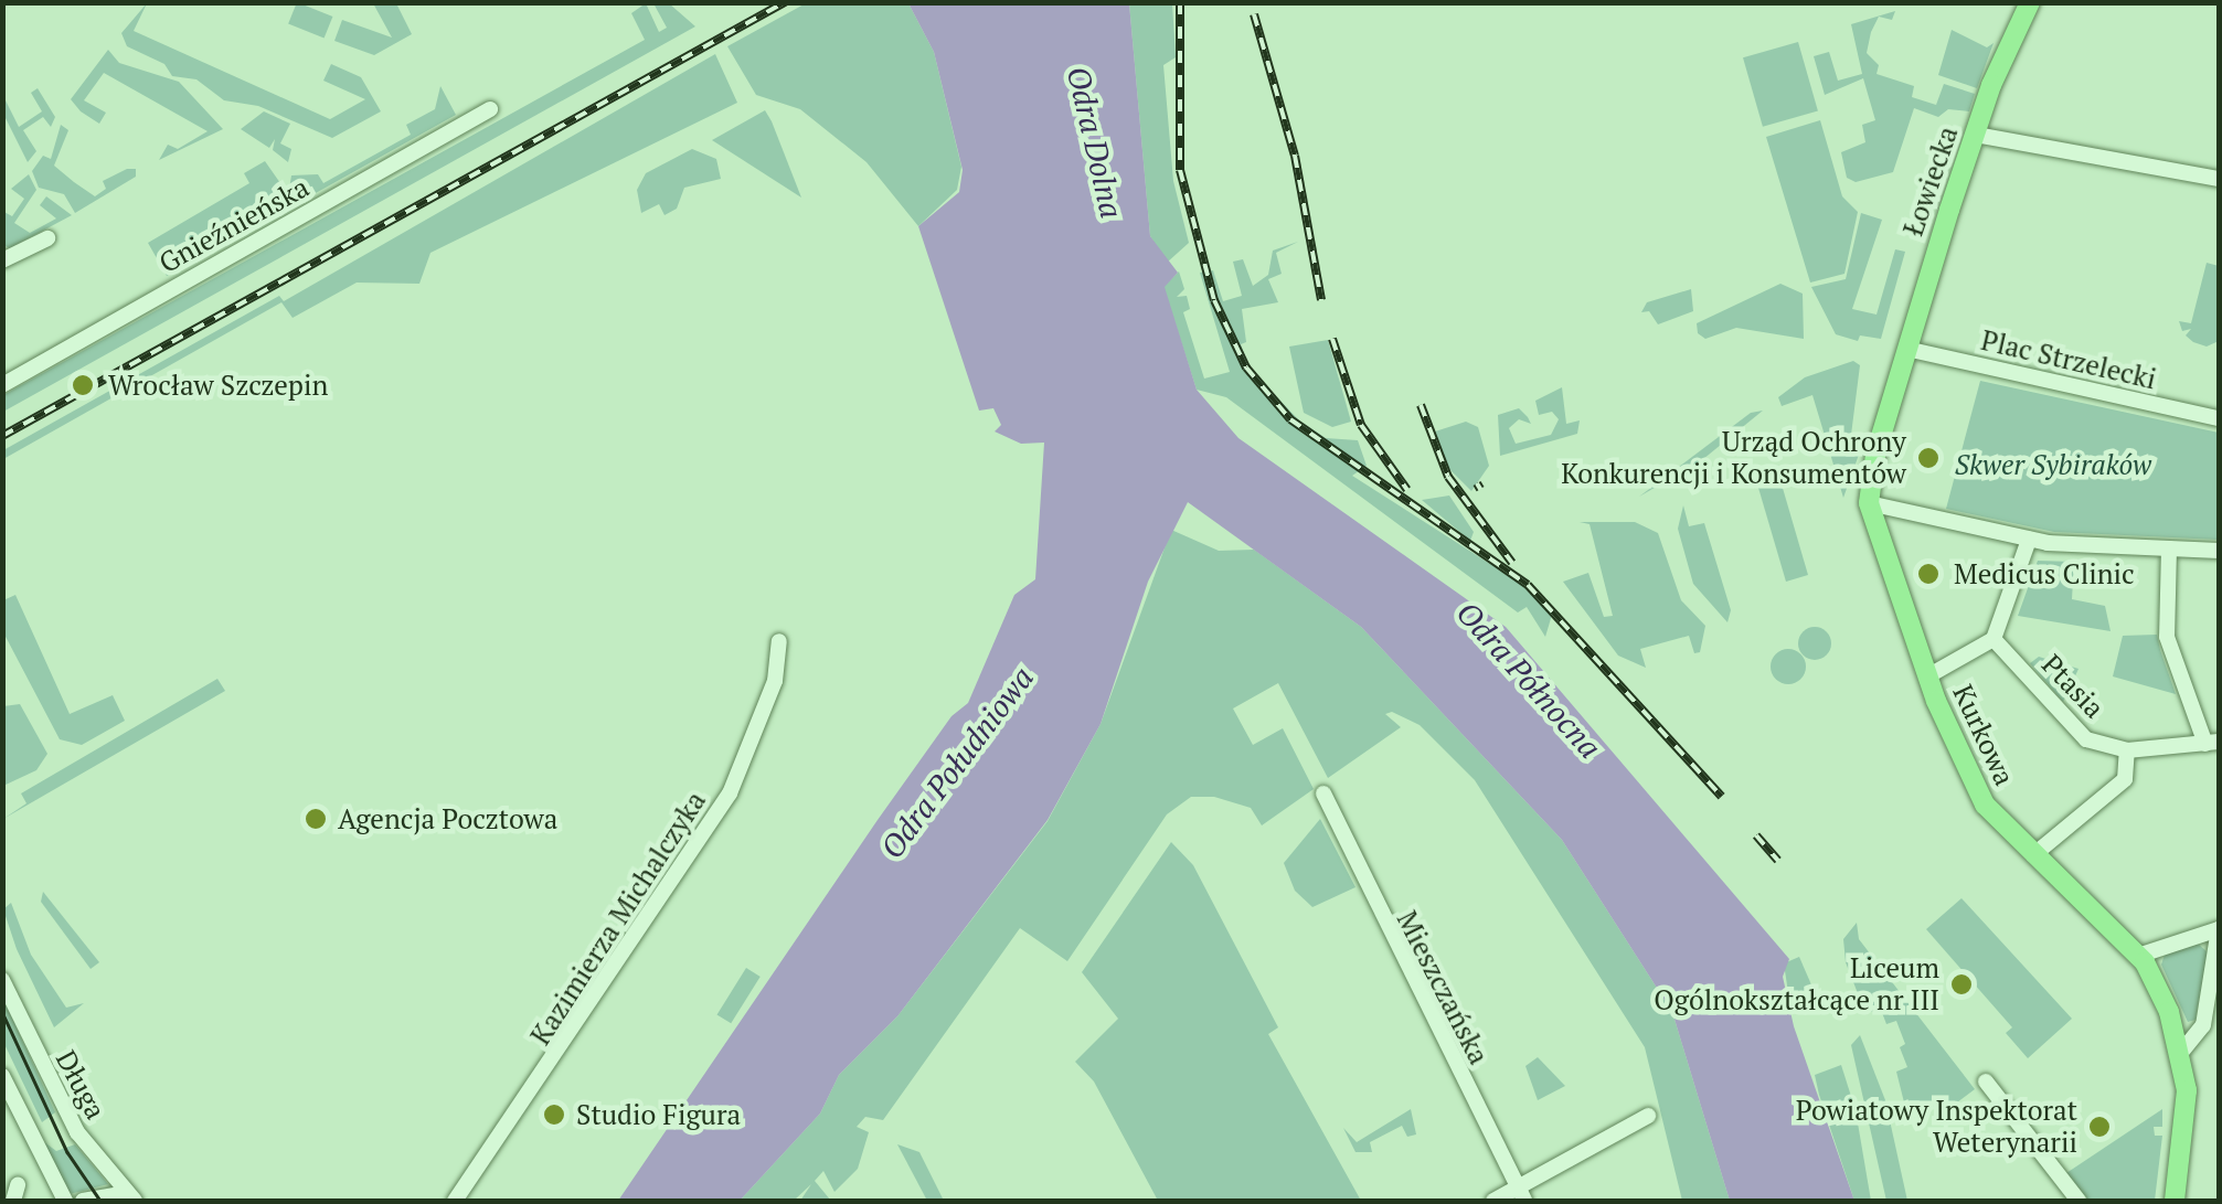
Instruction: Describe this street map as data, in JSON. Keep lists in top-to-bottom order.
{
  "streets": {
    "main road": ["Łowiecka", "Kurkowa"],
    "street": [
      "Gnieźnieńska",
      "Plac Strzelecki",
      "Ptasia",
      "Kazimierza Michalczyka",
      "Mieszczańska",
      "Długa"
    ]
  },
  "crossings": [
    ["Łowiecka", "Plac Strzelecki"],
    ["Łowiecka", "Kurkowa"]
  ],
  "water": ["Odra Dolna", "Odra Północna", "Odra Południowa"],
  "parks": ["Skwer Sybiraków"],
  "places": [
    "Wrocław Szczepin",
    "Urząd Ochrony Konkurencji i Konsumentów",
    "Medicus Clinic",
    "Agencja Pocztowa",
    "Liceum Ogólnokształcące nr III",
    "Studio Figura",
    "Powiatowy Inspektorat Weterynarii"
  ]
}
